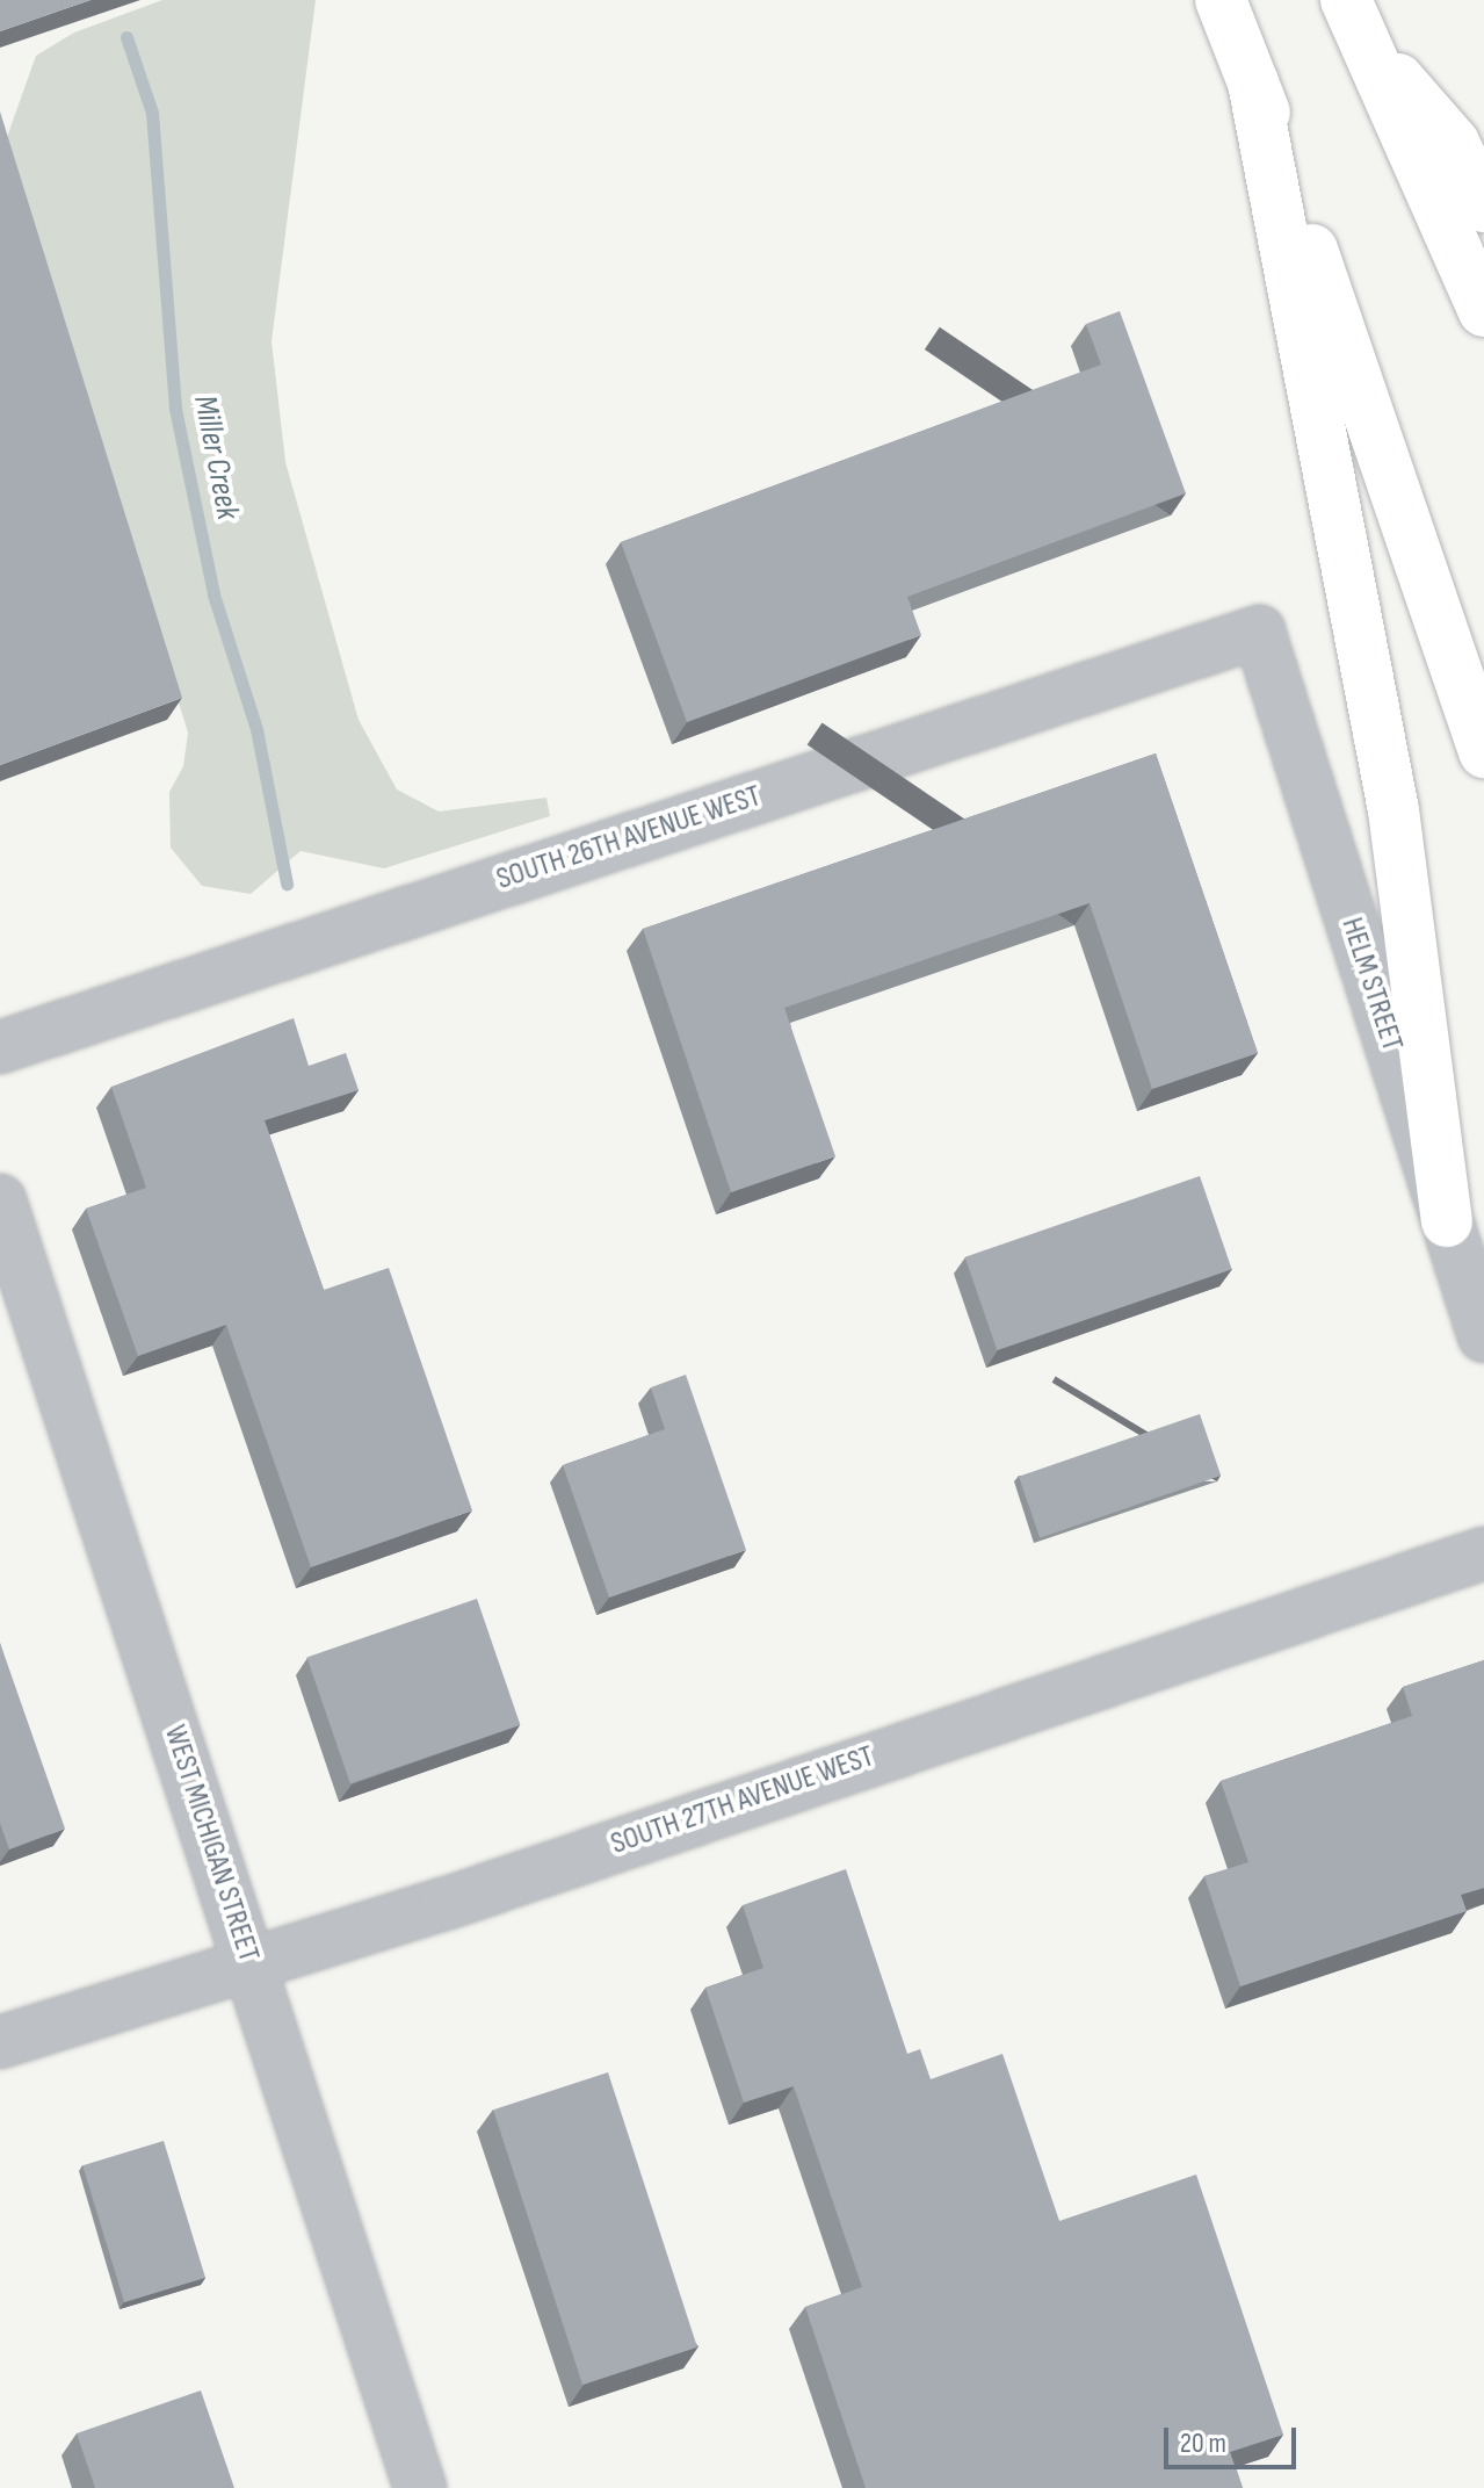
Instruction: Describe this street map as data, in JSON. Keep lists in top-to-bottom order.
{
  "streets": {
    "street": [
      "SOUTH 26TH AVENUE WEST",
      "HELM STREET",
      "SOUTH 27TH AVENUE WEST",
      "WEST MICHIGAN STREET"
    ]
  },
  "crossings": [
    ["SOUTH 26TH AVENUE WEST", "HELM STREET"],
    ["SOUTH 27TH AVENUE WEST", "WEST MICHIGAN STREET"]
  ],
  "water": ["Miller Creek"],
  "scale_bar": "20 m"
}
